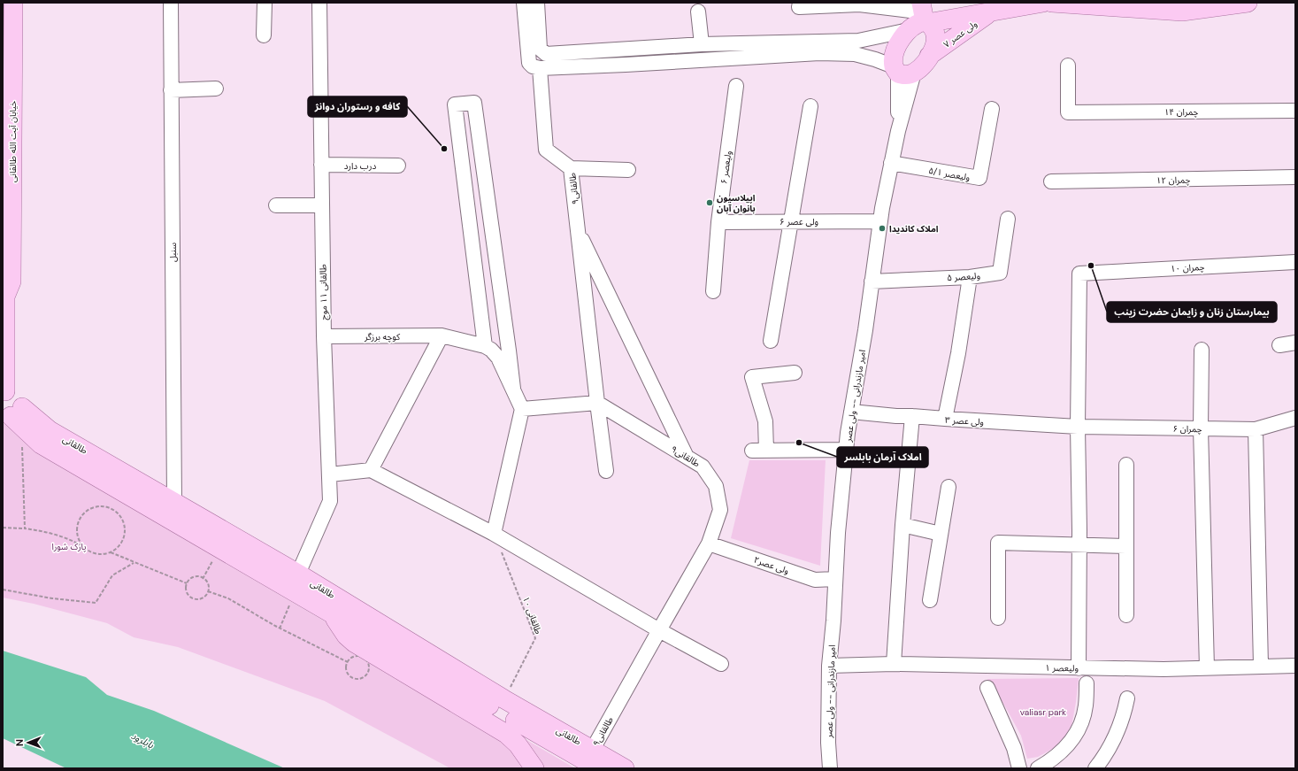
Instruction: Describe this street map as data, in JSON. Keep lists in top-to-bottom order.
{
  "streets": {
    "main road": ["ولی عصر ۷", "خیابان آیت الله طالقانی", "طالقانی"],
    "street": [
      "چمران ۱۴",
      "درب دارد",
      "ولیعصر ۶",
      "ولیعصر ۵/۱",
      "چمران ۱۲",
      "طالقانی۹",
      "ولی عصر ۶",
      "سنبل",
      "چمران ۱۰",
      "ولیعصر ۵",
      "طالقانی ۱۱ موج",
      "کوچه برزگر",
      "امیر مازندرانی -- ولی عصر",
      "ولی عصر ۳",
      "چمران ۶",
      "ولی عصر۲",
      "ولیعصر ۱"
    ],
    "path": ["طالقانی ۱۰"]
  },
  "crossings": [
    ["خیابان آیت الله طالقانی", "طالقانی"],
    ["درب دارد", "طالقانی ۱۱ موج"],
    ["ولیعصر ۶", "ولی عصر ۶"],
    ["ولیعصر ۵/۱", "امیر مازندرانی -- ولی عصر"],
    ["طالقانی۹", "طالقانی"],
    ["طالقانی۹", "ولی عصر۲"],
    ["ولی عصر ۶", "امیر مازندرانی -- ولی عصر"],
    ["سنبل", "طالقانی"],
    ["چمران ۱۰", "ولی عصر ۳"],
    ["چمران ۱۰", "چمران ۶"],
    ["ولیعصر ۵", "امیر مازندرانی -- ولی عصر"],
    ["طالقانی ۱۱ موج", "کوچه برزگر"],
    ["طالقانی ۱۱ موج", "طالقانی"],
    ["امیر مازندرانی -- ولی عصر", "ولی عصر ۳"],
    ["امیر مازندرانی -- ولی عصر", "ولی عصر۲"],
    ["امیر مازندرانی -- ولی عصر", "ولیعصر ۱"],
    ["ولی عصر ۳", "چمران ۶"],
    ["طالقانی", "طالقانی ۱۰"]
  ],
  "water": ["بابلرود"],
  "parks": ["پارک شورا", "valiasr park"],
  "places": [
    "کافه و رستوران دوانژ",
    "اپیلاسیون بانوان آبان",
    "املاک کاندیدا",
    "بیمارستان زنان و زایمان حضرت زینب",
    "املاک آرمان بابلسر"
  ],
  "north": "left"
}
